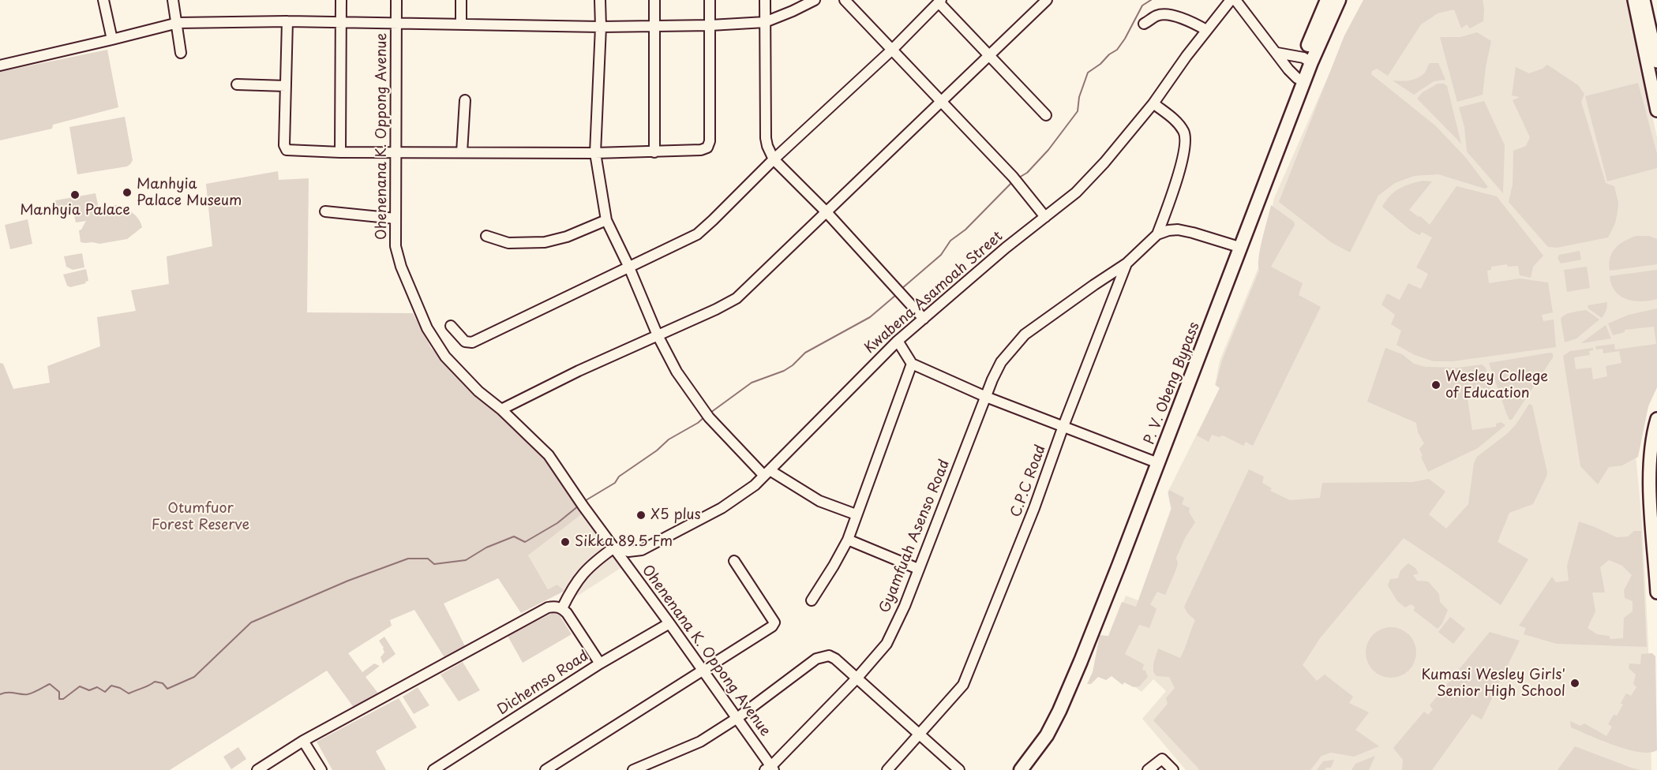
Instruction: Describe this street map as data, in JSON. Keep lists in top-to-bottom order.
{
  "streets": {
    "highway": ["P. V. Obeng Bypass"],
    "street": [
      "Ohenenana K. Oppong Avenue",
      "Kwabena Asamoah Street",
      "C.P.C Road",
      "Gyamfuah Asenso Road",
      "Dichemso Road"
    ]
  },
  "crossings": [
    ["Ohenenana K. Oppong Avenue", "Kwabena Asamoah Street"],
    ["Ohenenana K. Oppong Avenue", "Gyamfuah Asenso Road"],
    ["Ohenenana K. Oppong Avenue", "Dichemso Road"]
  ],
  "parks": ["Otumfuor Forest Reserve"],
  "places": [
    "Manhyia Palace Museum",
    "Manhyia Palace",
    "Wesley College of Education",
    "X5 plus",
    "Sikka 89.5 Fm",
    "Kumasi Wesley Girls' Senior High School"
  ]
}
